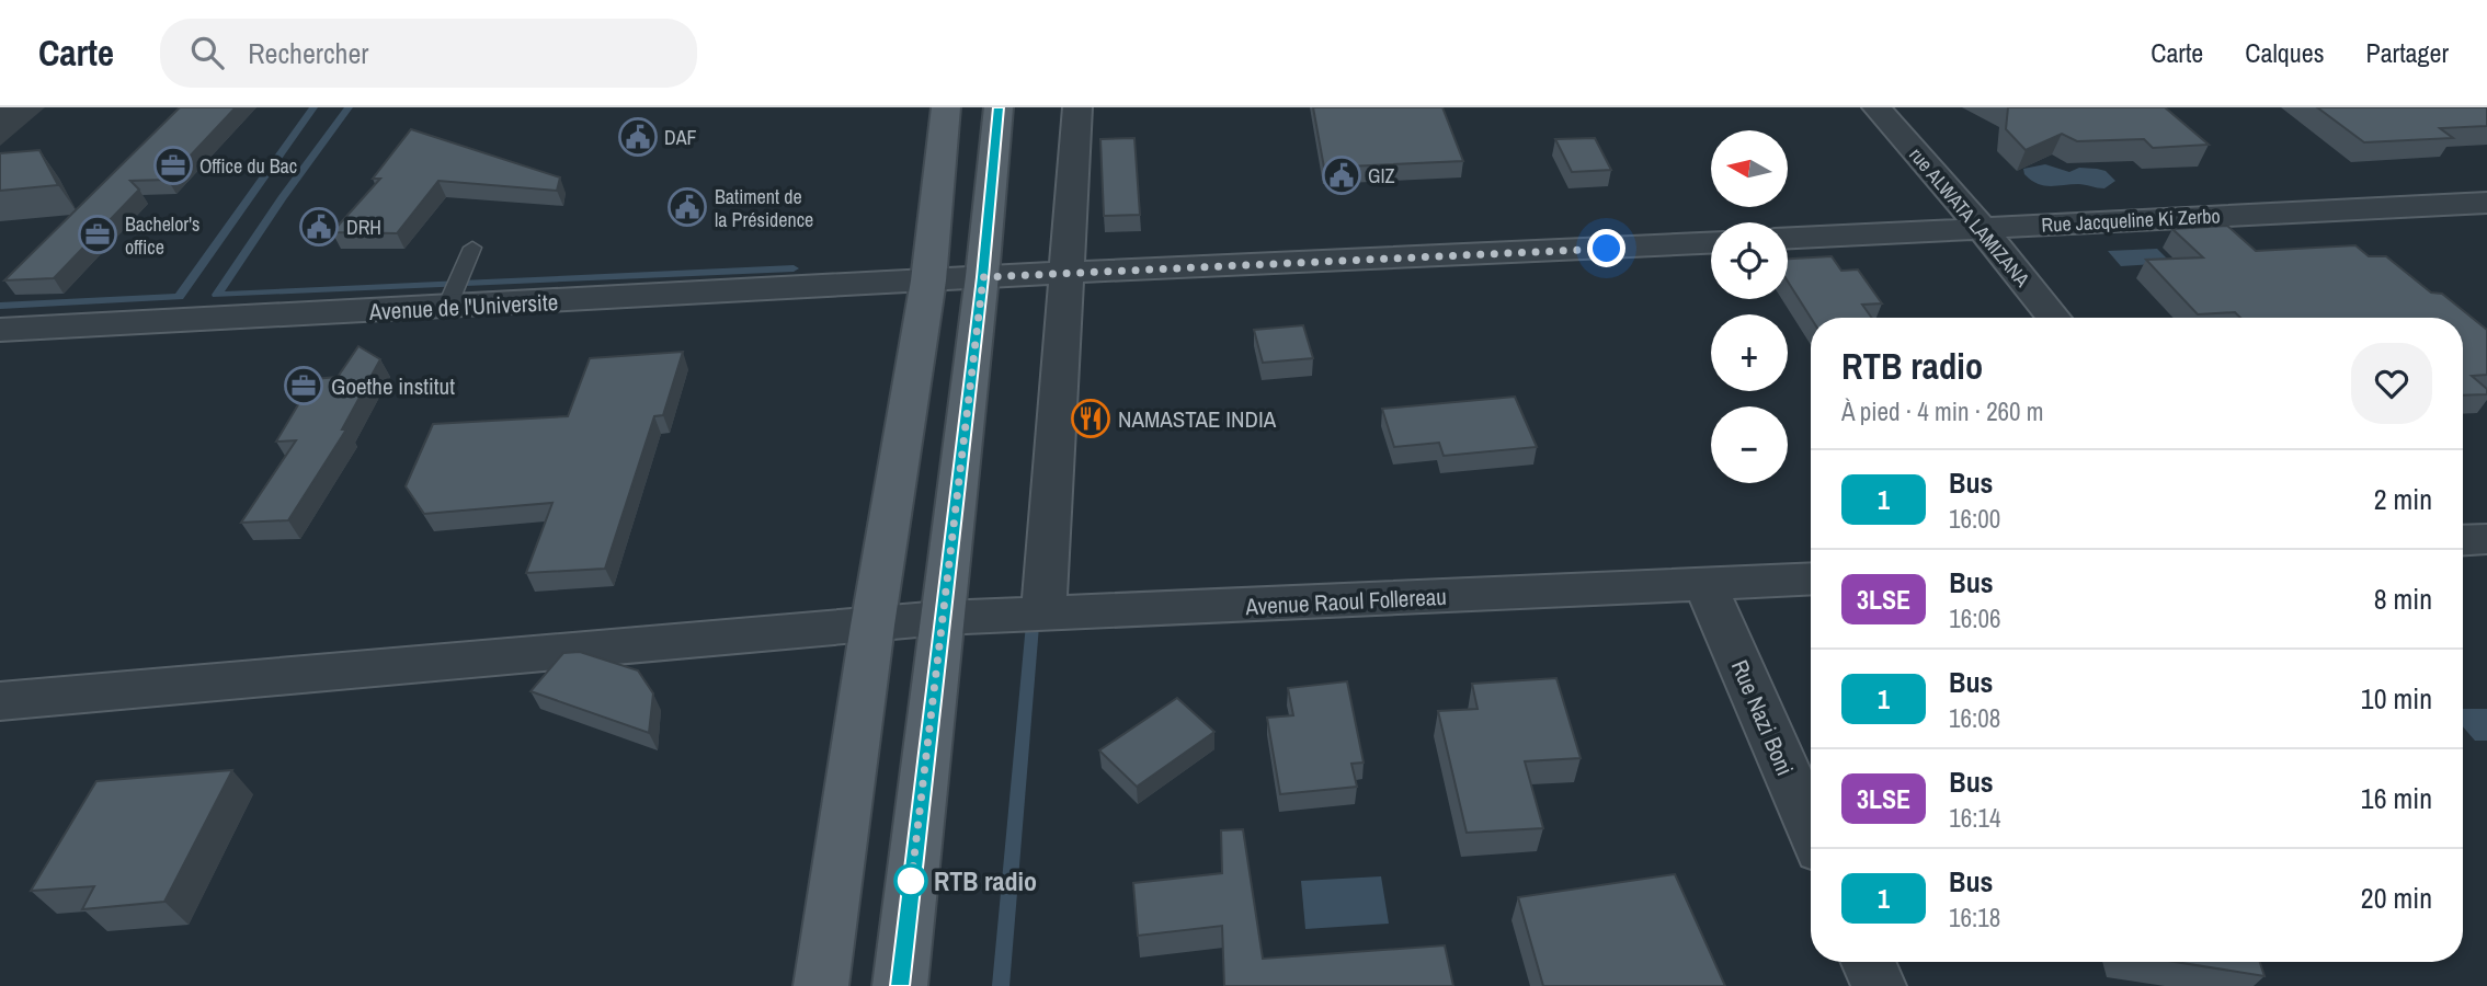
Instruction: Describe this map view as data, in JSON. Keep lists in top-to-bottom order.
{
  "streets": {
    "street": [
      "rue ALWATA LAMIZANA",
      "Rue Jacqueline Ki Zerbo",
      "Avenue de l'Universite",
      "Avenue Raoul Follereau",
      "Rue Nazi Boni"
    ]
  },
  "crossings": [
    ["rue ALWATA LAMIZANA", "Rue Jacqueline Ki Zerbo"],
    ["Avenue Raoul Follereau", "Rue Nazi Boni"]
  ],
  "places": {
    "public building": [
      "DAF",
      "GIZ",
      "Batiment de la Présidence",
      "DRH"
    ],
    "office": ["Office du Bac", "Bachelor's office", "Goethe institut"],
    "restaurant": ["NAMASTAE INDIA"],
    "other": ["RTB radio"]
  },
  "lines": ["bus line 1"],
  "north": "left",
  "page": {
    "header": "Carte",
    "search": "Rechercher",
    "nav": ["Carte", "Calques", "Partager"],
    "map_buttons": ["+", "−"],
    "heading": ["RTB radio", "À pied · 4 min · 260 m"],
    "list": [
      {
        "mark": "1",
        "name": "Bus",
        "note": "16:00",
        "value": "2 min"
      },
      {
        "mark": "3LSE",
        "name": "Bus",
        "note": "16:06",
        "value": "8 min"
      },
      {
        "mark": "1",
        "name": "Bus",
        "note": "16:08",
        "value": "10 min"
      },
      {
        "mark": "3LSE",
        "name": "Bus",
        "note": "16:14",
        "value": "16 min"
      },
      {
        "mark": "1",
        "name": "Bus",
        "note": "16:18",
        "value": "20 min"
      }
    ]
  }
}
